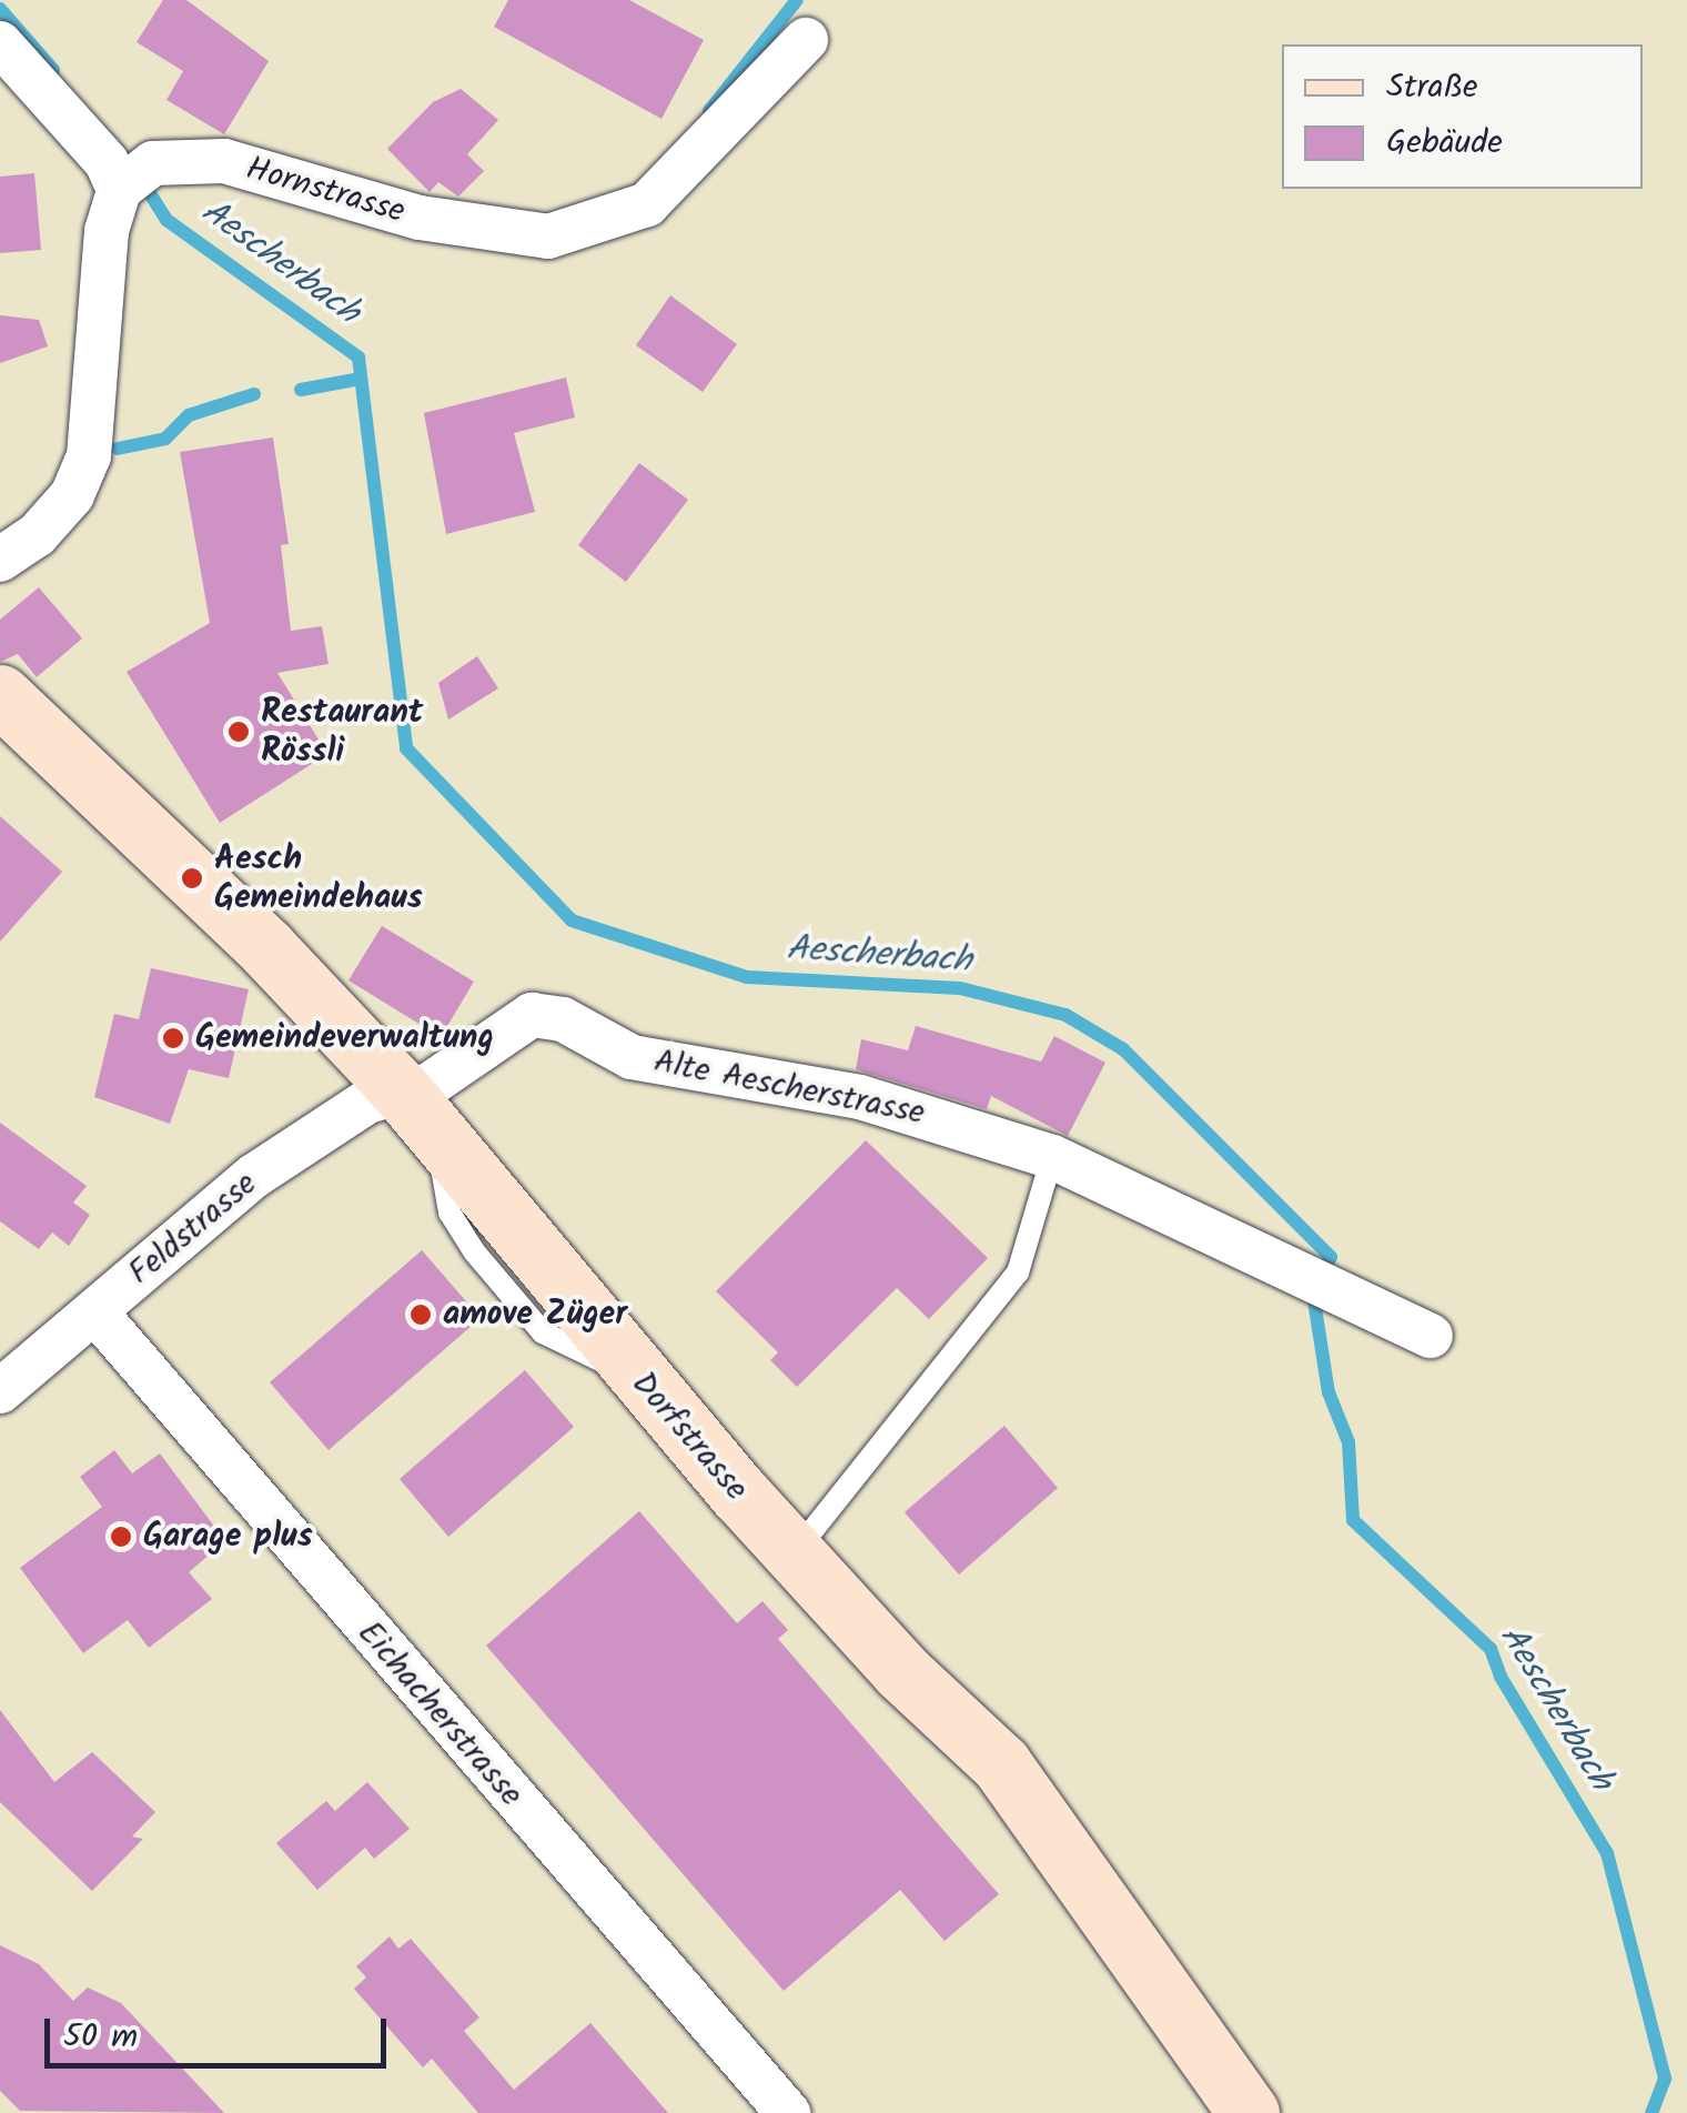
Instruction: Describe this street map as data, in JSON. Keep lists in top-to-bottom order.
{
  "streets": {
    "street": [
      "Hornstrasse",
      "Alte Aescherstrasse",
      "Feldstrasse",
      "Dorfstrasse",
      "Eichacherstrasse"
    ]
  },
  "crossings": [
    ["Alte Aescherstrasse", "Feldstrasse"],
    ["Alte Aescherstrasse", "Dorfstrasse"],
    ["Feldstrasse", "Dorfstrasse"],
    ["Feldstrasse", "Eichacherstrasse"]
  ],
  "water": ["Aescherbach"],
  "places": [
    "Restaurant Rössli",
    "Aesch Gemeindehaus",
    "Gemeindeverwaltung",
    "amove Züger",
    "Garage plus"
  ],
  "legend": ["Straße", "Gebäude"],
  "scale_bar": "50 m"
}
